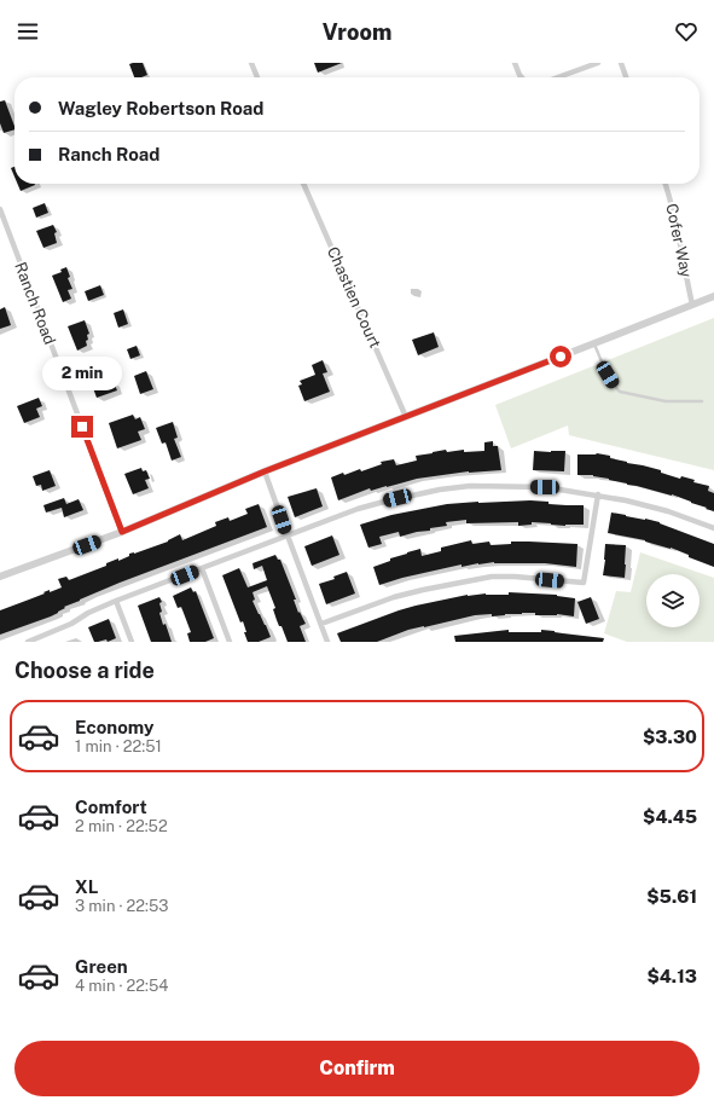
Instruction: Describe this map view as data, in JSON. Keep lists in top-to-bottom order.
{
  "streets": {
    "street": ["Cofer Way", "Chastien Court", "Ranch Road"]
  },
  "page": {
    "header": "Vroom",
    "banner": ["Wagley Robertson Road", "Ranch Road"],
    "bubble": "2 min",
    "heading": "Choose a ride",
    "list": [
      {
        "name": "Economy",
        "note": "1 min · 22:51",
        "value": "$3.30"
      },
      {
        "name": "Comfort",
        "note": "2 min · 22:52",
        "value": "$4.45"
      },
      {
        "name": "XL",
        "note": "3 min · 22:53",
        "value": "$5.61"
      },
      {
        "name": "Green",
        "note": "4 min · 22:54",
        "value": "$4.13"
      }
    ],
    "buttons": "Confirm"
  }
}
